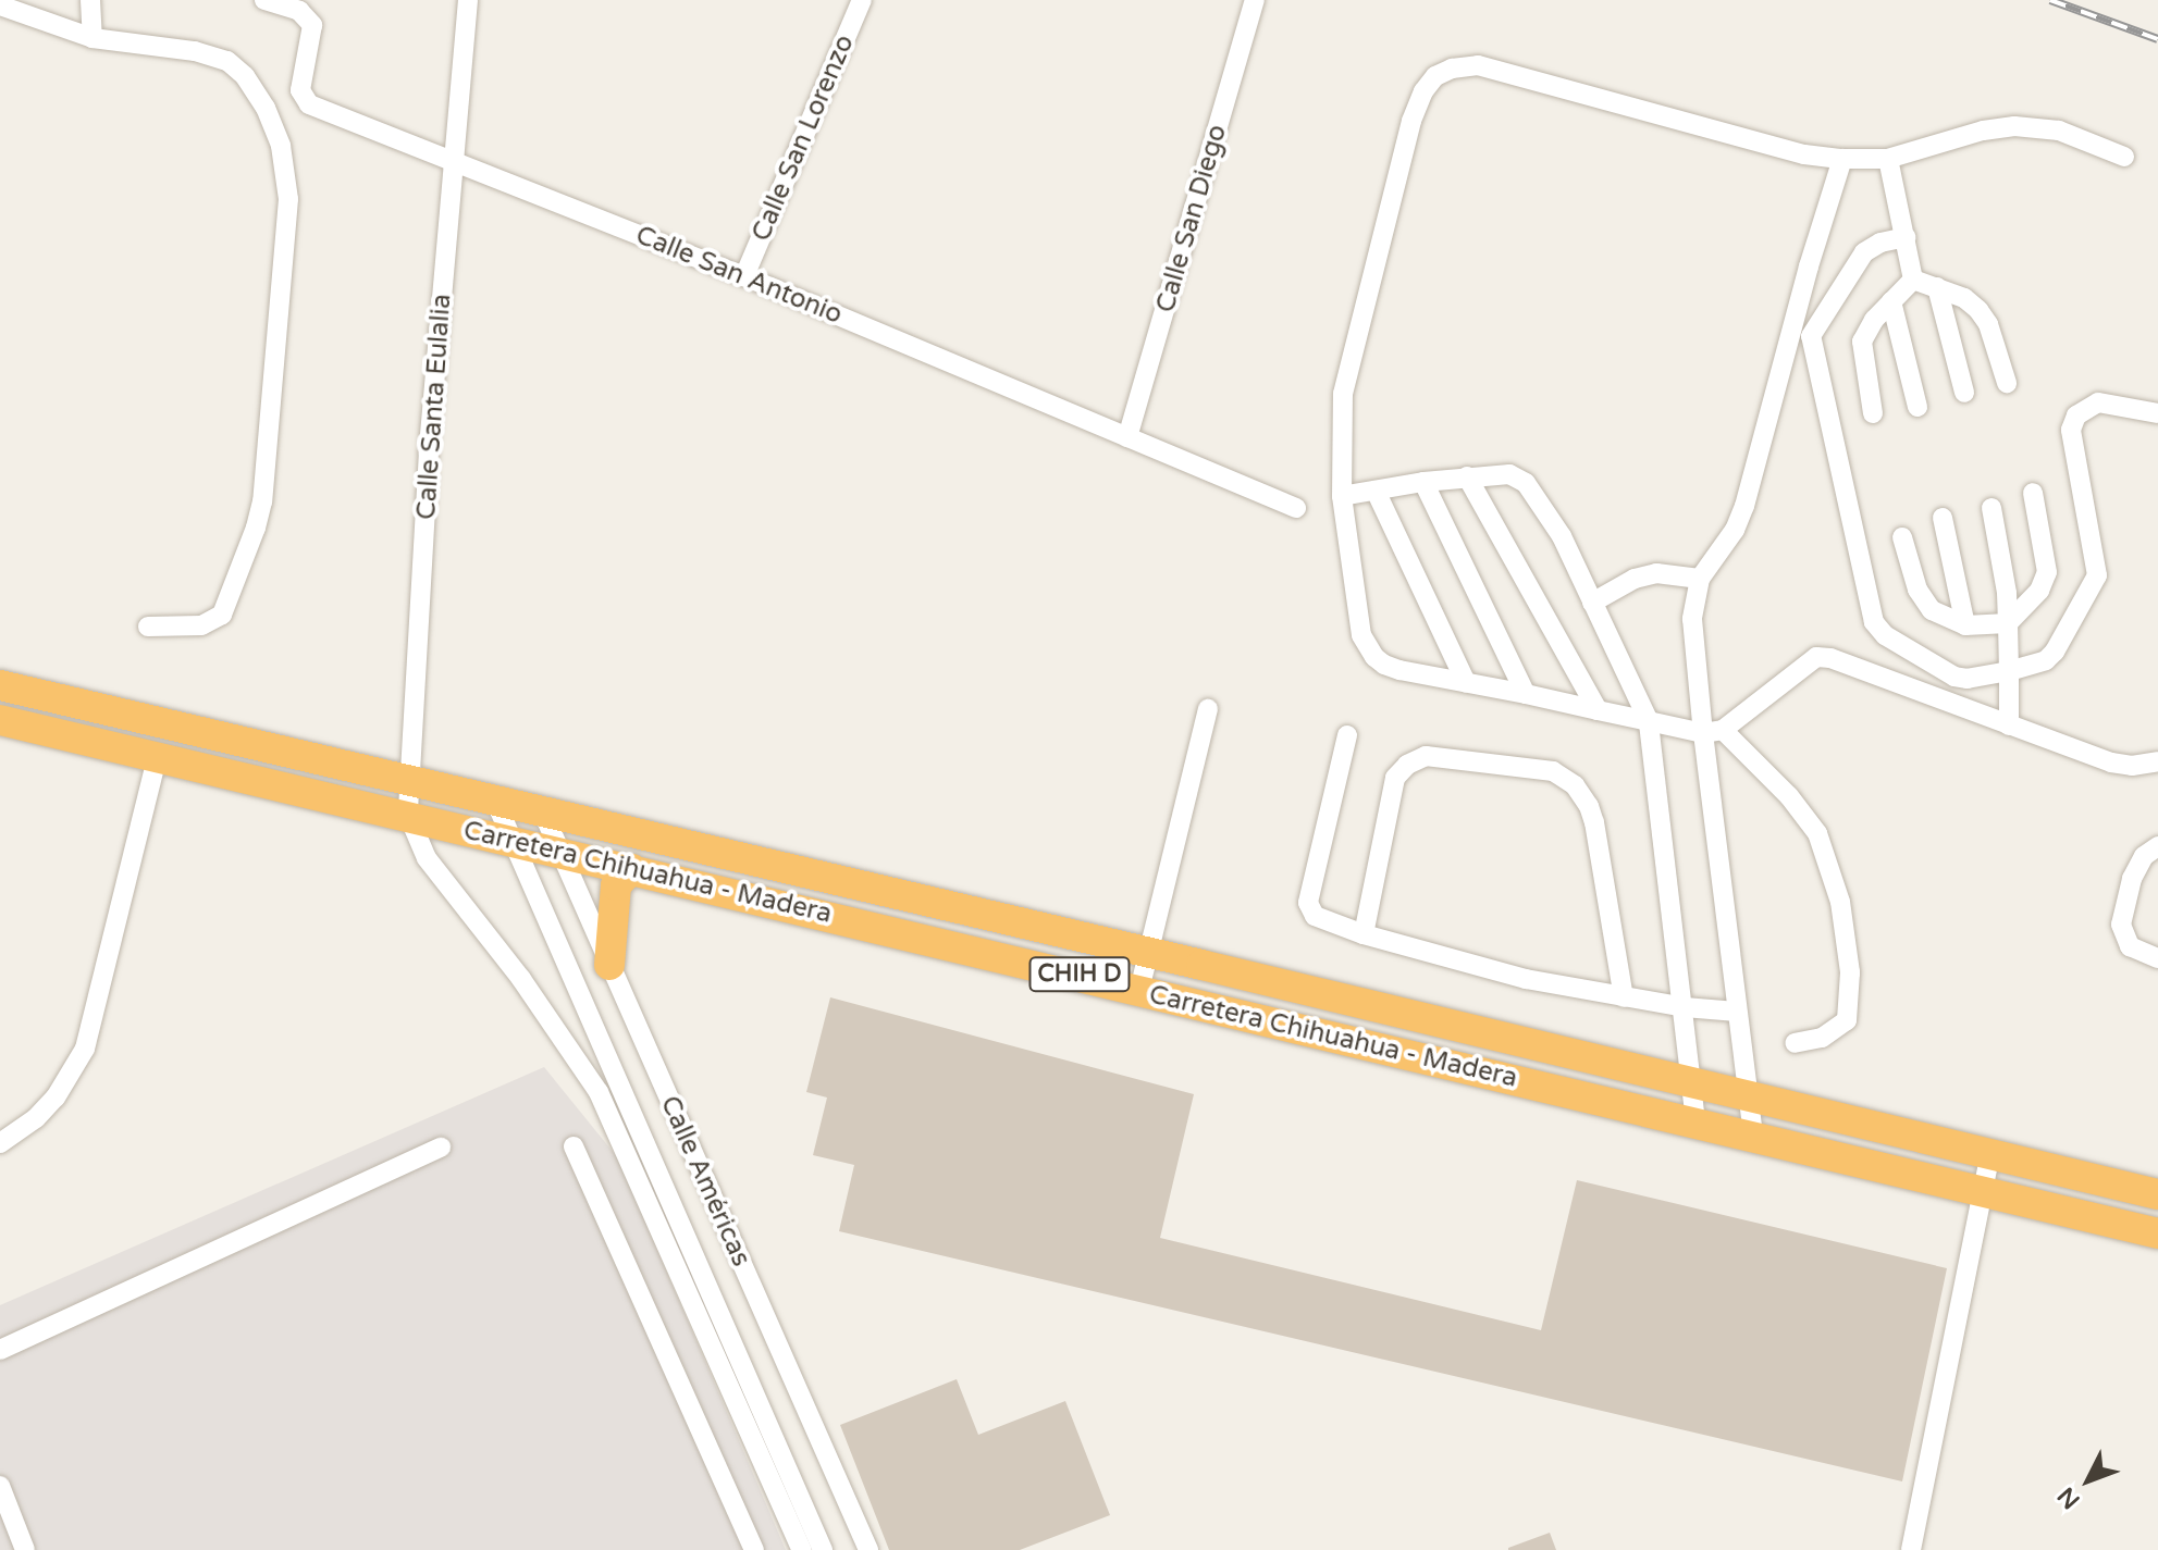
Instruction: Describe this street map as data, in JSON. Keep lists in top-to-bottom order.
{
  "streets": {
    "highway": ["Carretera Chihuahua - Madera", "CHIH D"],
    "street": [
      "Calle San Lorenzo",
      "Calle San Diego",
      "Calle San Antonio",
      "Calle Santa Eulalia",
      "Calle Américas"
    ]
  },
  "crossings": [
    ["Calle San Lorenzo", "Calle San Antonio"],
    ["Calle San Diego", "Calle San Antonio"],
    ["Calle San Antonio", "Calle Santa Eulalia"],
    ["Calle Santa Eulalia", "Carretera Chihuahua - Madera"],
    ["Carretera Chihuahua - Madera", "Calle Américas"]
  ],
  "north": "bottom left"
}
